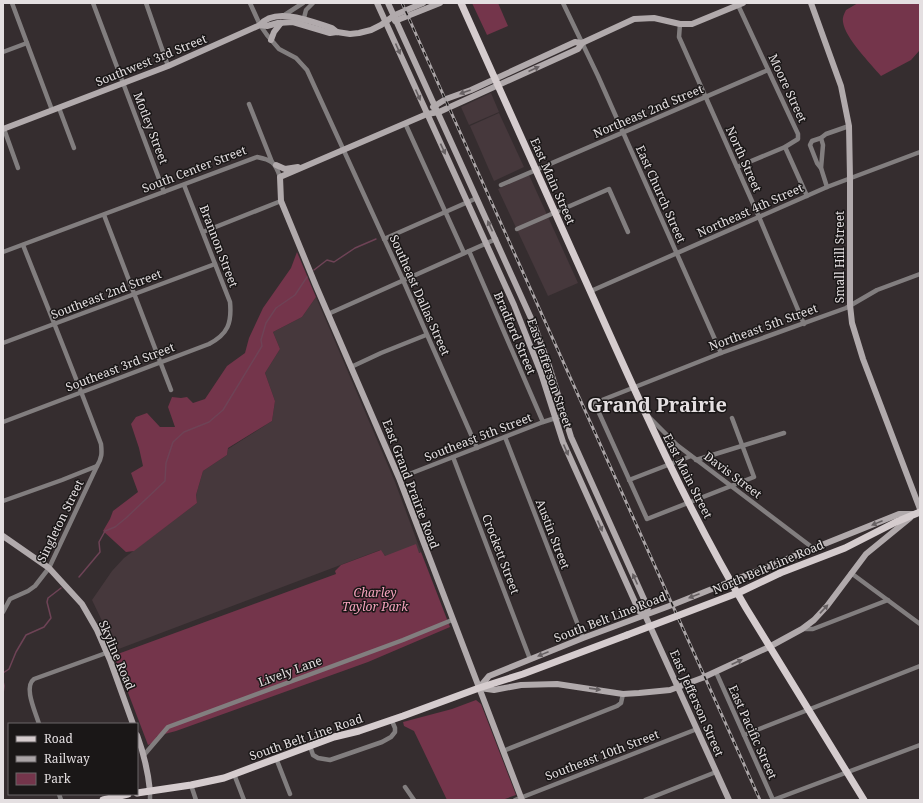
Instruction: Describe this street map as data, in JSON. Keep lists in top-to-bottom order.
{
  "streets": {
    "main road": ["East Main Street", "North Belt Line Road", "South Belt Line Road"],
    "street": [
      "Southwest 3rd Street",
      "Moore Street",
      "Northeast 2nd Street",
      "Motley Street",
      "North Street",
      "South Center Street",
      "East Church Street",
      "Northeast 4th Street",
      "Brannon Street",
      "Small Hill Street",
      "Southeast 2nd Street",
      "Southeast Dallas Street",
      "Northeast 5th Street",
      "Bradford Street",
      "Southeast 3rd Street",
      "East Jefferson Street",
      "Southeast 5th Street",
      "Davis Street",
      "East Grand Prairie Road",
      "Singleton Street",
      "Austin Street",
      "Crockett Street",
      "Skyline Road",
      "Lively Lane",
      "East Pacific Street",
      "Southeast 10th Street"
    ]
  },
  "crossings": [
    ["Southwest 3rd Street", "Motley Street"],
    ["Southwest 3rd Street", "Southeast Dallas Street"],
    ["Moore Street", "Northeast 2nd Street"],
    ["Northeast 2nd Street", "North Street"],
    ["Northeast 2nd Street", "East Main Street"],
    ["Northeast 2nd Street", "East Church Street"],
    ["Motley Street", "South Center Street"],
    ["North Street", "Northeast 4th Street"],
    ["North Street", "Northeast 5th Street"],
    ["South Center Street", "Brannon Street"],
    ["East Main Street", "Northeast 4th Street"],
    ["East Main Street", "Northeast 5th Street"],
    ["East Main Street", "Davis Street"],
    ["East Main Street", "North Belt Line Road"],
    ["East Main Street", "South Belt Line Road"],
    ["East Church Street", "Northeast 4th Street"],
    ["East Church Street", "Northeast 5th Street"],
    ["Northeast 4th Street", "Small Hill Street"],
    ["Brannon Street", "Southeast 2nd Street"],
    ["Brannon Street", "Southeast 3rd Street"],
    ["Small Hill Street", "Northeast 5th Street"],
    ["Small Hill Street", "North Belt Line Road"],
    ["Southeast Dallas Street", "Southeast 5th Street"],
    ["Bradford Street", "Southeast 5th Street"],
    ["Southeast 3rd Street", "Singleton Street"],
    ["East Jefferson Street", "Southeast 5th Street"],
    ["East Jefferson Street", "South Belt Line Road"],
    ["East Jefferson Street", "Southeast 10th Street"],
    ["Southeast 5th Street", "East Grand Prairie Road"],
    ["Southeast 5th Street", "Austin Street"],
    ["Southeast 5th Street", "Crockett Street"],
    ["Davis Street", "North Belt Line Road"],
    ["East Grand Prairie Road", "South Belt Line Road"],
    ["East Grand Prairie Road", "Lively Lane"],
    ["East Grand Prairie Road", "Southeast 10th Street"],
    ["Singleton Street", "Skyline Road"],
    ["Austin Street", "South Belt Line Road"],
    ["Crockett Street", "South Belt Line Road"],
    ["North Belt Line Road", "South Belt Line Road"]
  ],
  "districts": ["Grand Prairie"],
  "parks": ["Charley Taylor Park"],
  "legend": ["Road", "Railway", "Park"]
}
